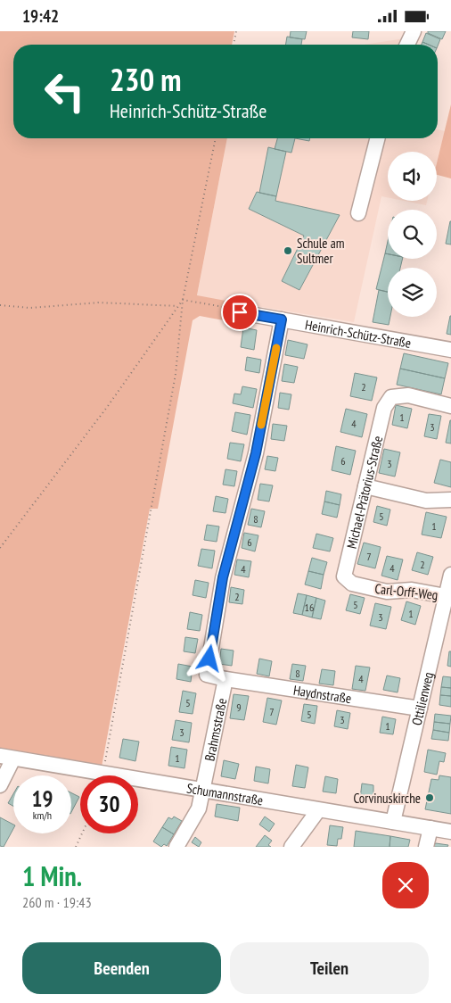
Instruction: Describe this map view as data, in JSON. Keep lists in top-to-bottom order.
{
  "streets": {
    "street": [
      "Heinrich-Schütz-Straße",
      "Michael-Prätorius-Straße",
      "Carl-Orff-Weg",
      "Haydnstraße",
      "Ottilienweg",
      "Brahmsstraße",
      "Schumannstraße"
    ]
  },
  "crossings": [
    ["Michael-Prätorius-Straße", "Carl-Orff-Weg"],
    ["Carl-Orff-Weg", "Ottilienweg"],
    ["Haydnstraße", "Ottilienweg"],
    ["Haydnstraße", "Brahmsstraße"],
    ["Ottilienweg", "Schumannstraße"],
    ["Brahmsstraße", "Schumannstraße"]
  ],
  "places": ["Schule am Sultmer", "Corvinuskirche"],
  "house_numbers": [
    "2",
    "1",
    "4",
    "3",
    "6",
    "3",
    "5",
    "8",
    "1",
    "6",
    "7",
    "2",
    "4",
    "4",
    "2",
    "5",
    "16",
    "1",
    "3",
    "8",
    "4",
    "5",
    "9",
    "7",
    "5",
    "3",
    "1",
    "3",
    "1"
  ],
  "page": {
    "status": "19:42",
    "turn": ["230 m", "Heinrich-Schütz-Straße"],
    "speed": "19 km/h",
    "limit": "30",
    "heading": ["1 Min.", "260 m · 19:43"],
    "buttons": ["Beenden", "Teilen"]
  }
}
